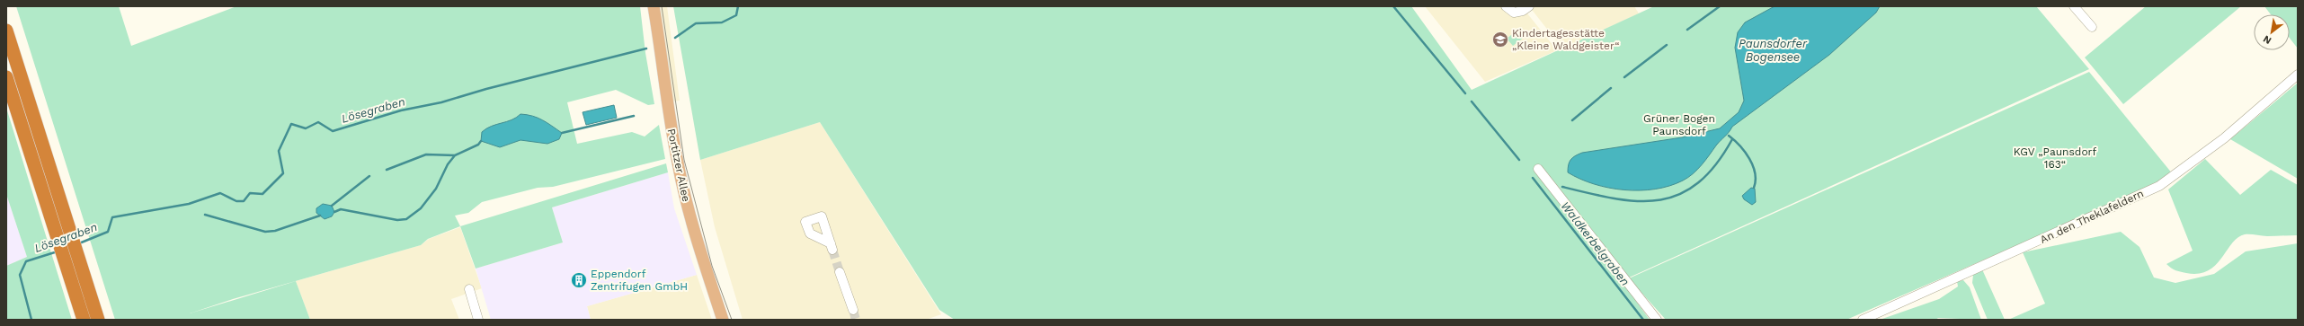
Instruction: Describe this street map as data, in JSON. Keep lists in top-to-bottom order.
{
  "streets": {
    "main road": ["Portitzer Allee"],
    "street": ["An den Theklafeldern"]
  },
  "water": ["Paunsdorfer Bogensee", "Lösegraben", "Waldkerbelgraben"],
  "parks": ["Grüner Bogen Paunsdorf", "KGV „Paunsdorf 163“"],
  "places": {
    "school or university": ["Kindertagesstätte „Kleine Waldgeister“"],
    "building": ["Eppendorf Zentrifugen GmbH"]
  },
  "north": "bottom left"
}
